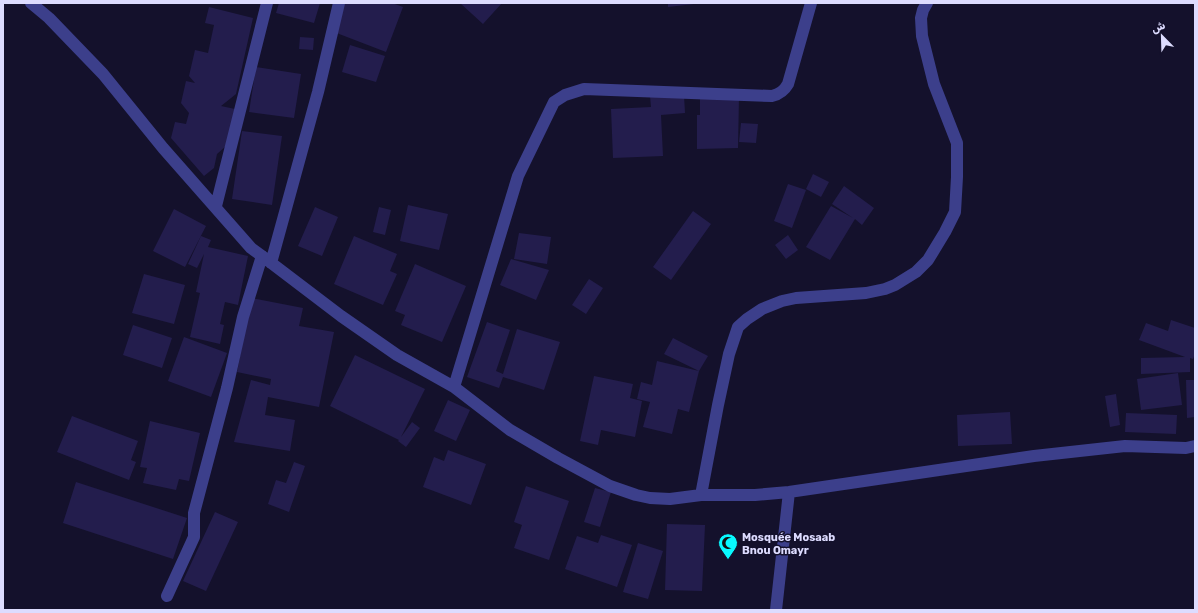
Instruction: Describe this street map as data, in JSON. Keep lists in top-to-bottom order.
{
  "places": {
    "mosque": ["Mosquée Mosaab Bnou Omayr"]
  },
  "north": "top left"
}
